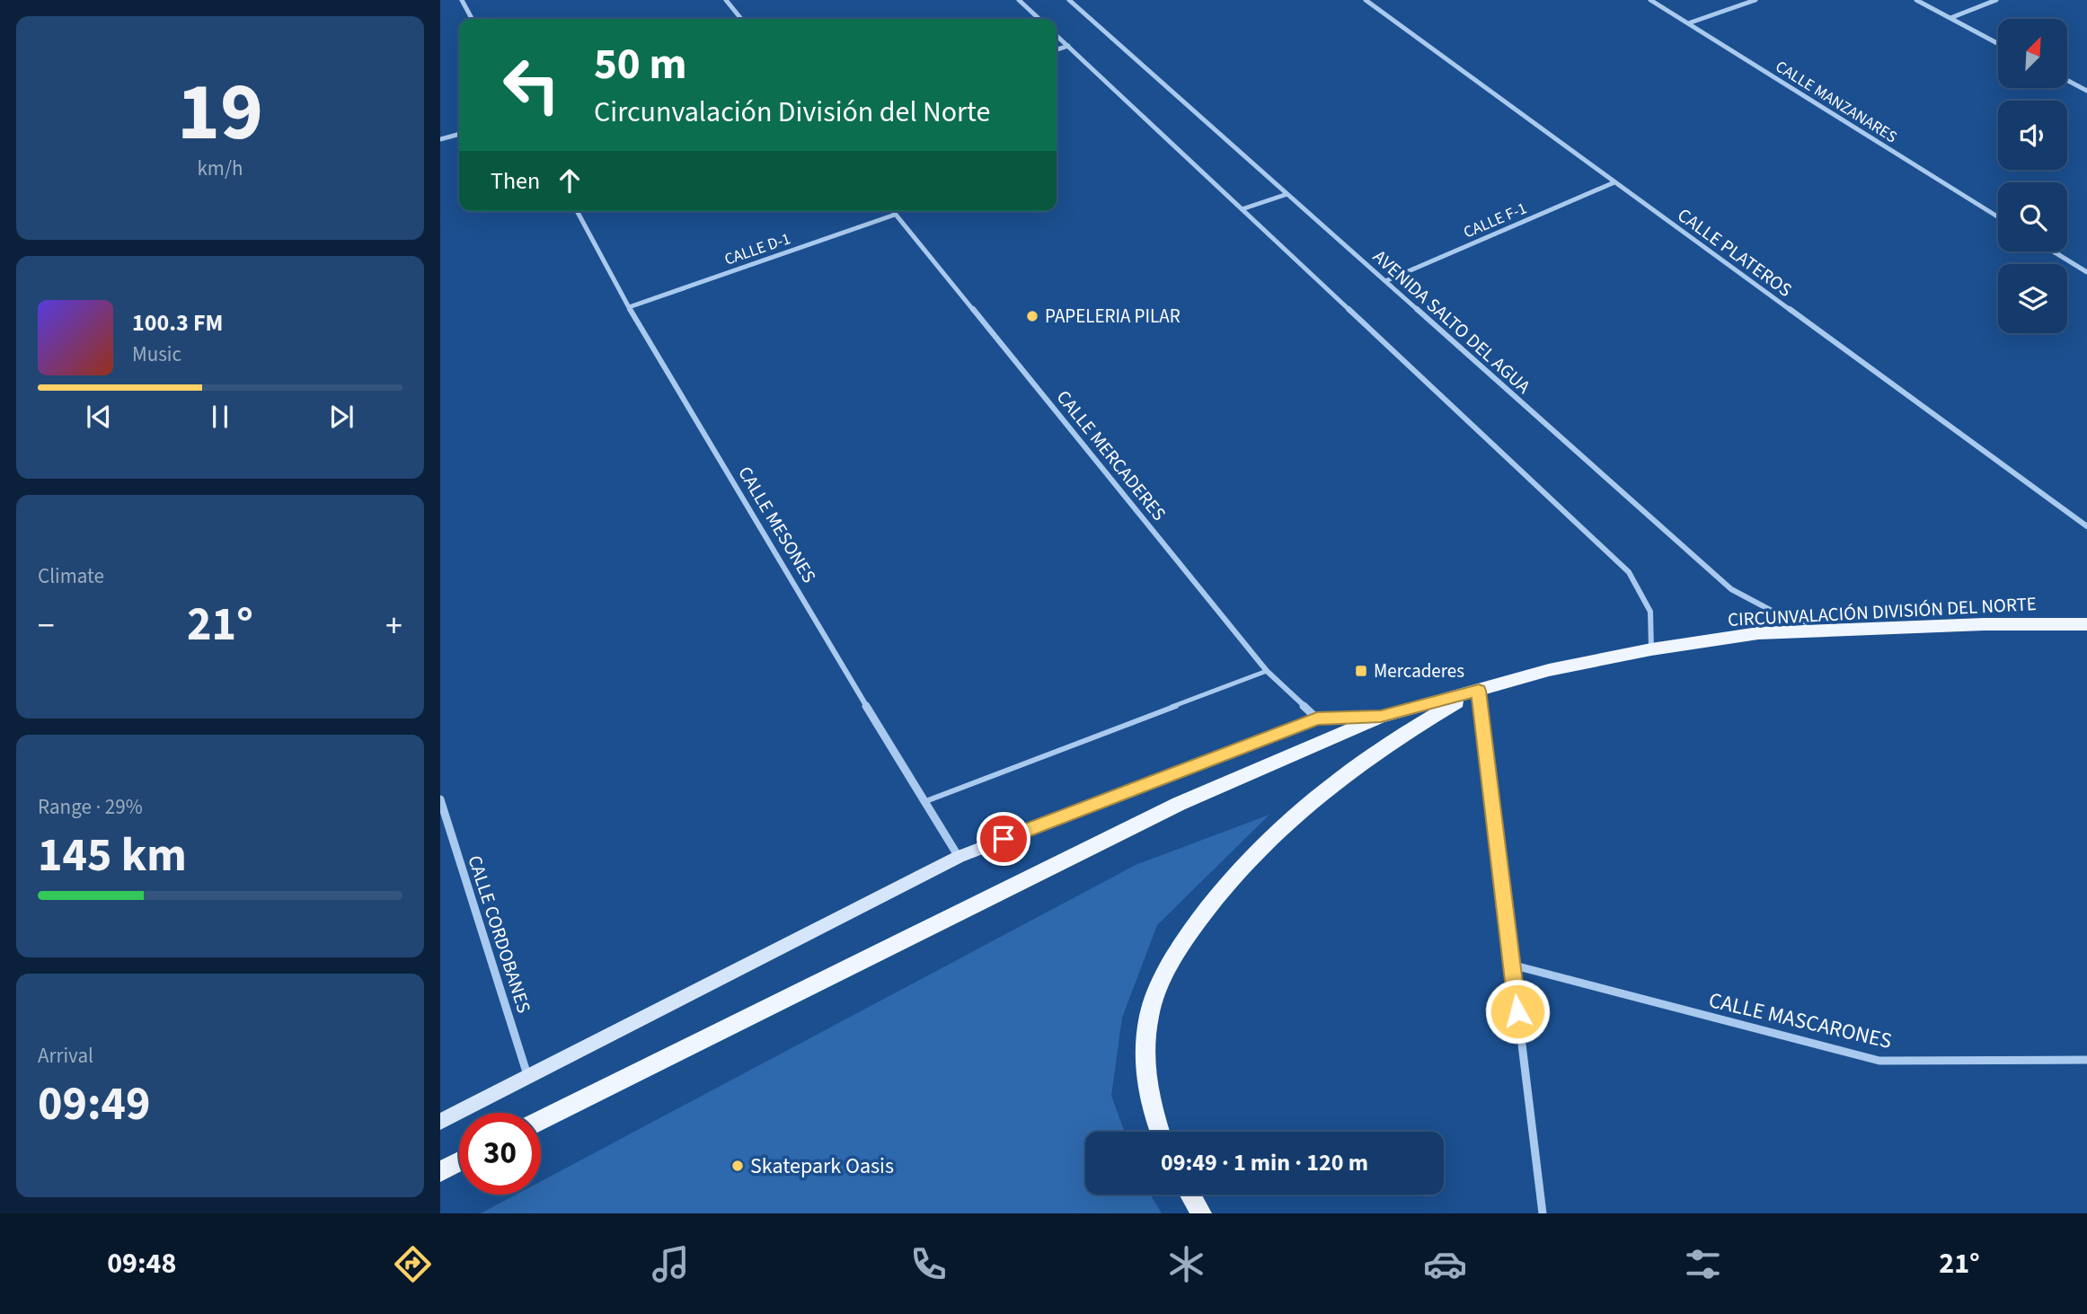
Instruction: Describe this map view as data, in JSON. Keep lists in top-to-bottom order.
{
  "streets": {
    "main road": ["CIRCUNVALACIÓN DIVISIÓN DEL NORTE"],
    "street": [
      "CALLE MANZANARES",
      "CALLE F-1",
      "CALLE D-1",
      "CALLE PLATEROS",
      "AVENIDA SALTO DEL AGUA",
      "CALLE MERCADERES",
      "CALLE MESONES",
      "CALLE CORDOBANES",
      "CALLE MASCARONES"
    ]
  },
  "crossings": [
    ["CALLE F-1", "CALLE PLATEROS"],
    ["CALLE F-1", "AVENIDA SALTO DEL AGUA"],
    ["CALLE D-1", "CALLE MERCADERES"],
    ["CALLE D-1", "CALLE MESONES"],
    ["AVENIDA SALTO DEL AGUA", "CIRCUNVALACIÓN DIVISIÓN DEL NORTE"]
  ],
  "places": {
    "other": ["PAPELERIA PILAR", "Skatepark Oasis"],
    "transit": ["Mercaderes"]
  },
  "north": "top right",
  "page": {
    "tile": [
      ["19", "km/h"],
      "Climate",
      ["Range · 29%", "145 km"],
      ["Arrival", "09:49"]
    ],
    "turn": ["50 m", "Circunvalación División del Norte"],
    "then": "Then",
    "song": ["100.3 FM", "Music"],
    "heat": ["−", "21°", "+"],
    "limit": "30",
    "trip": "09:49 · 1 min · 120 m",
    "tabs": ["09:48", "21°"]
  }
}
